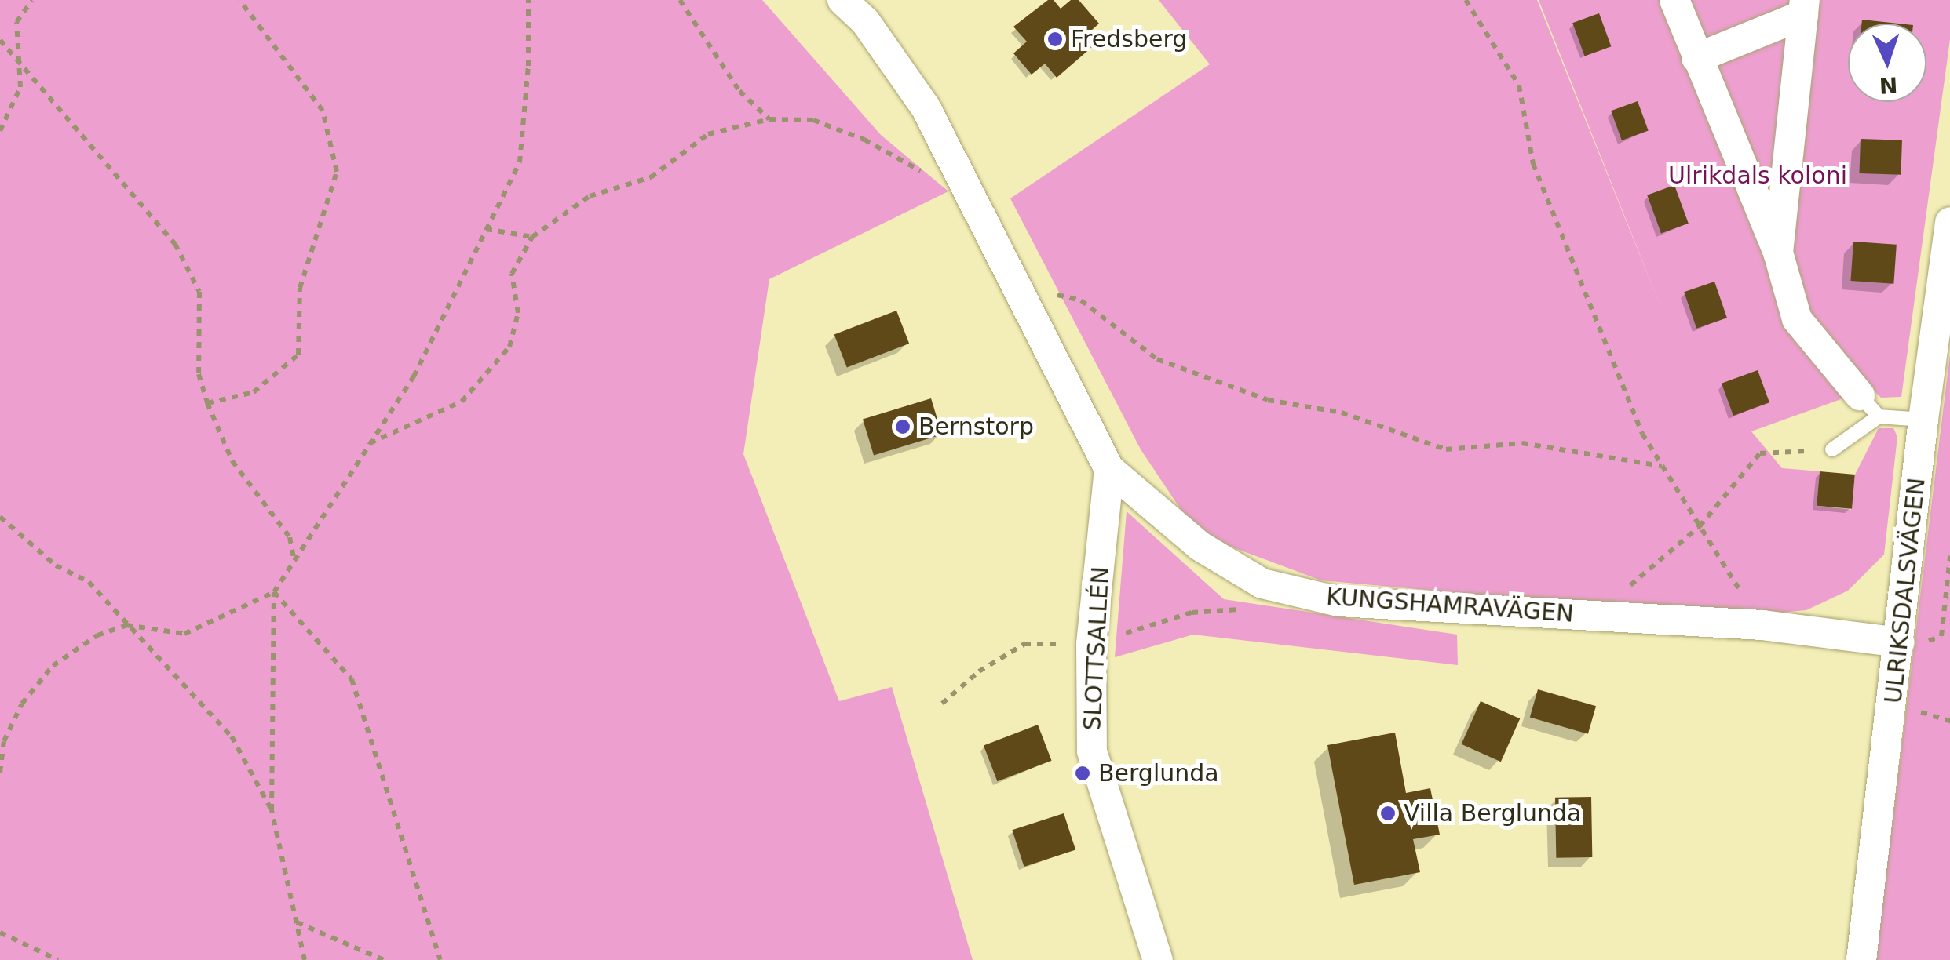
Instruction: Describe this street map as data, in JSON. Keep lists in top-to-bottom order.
{
  "streets": {
    "street": ["ULRIKSDALSVÄGEN", "KUNGSHAMRAVÄGEN", "SLOTTSALLÉN"]
  },
  "crossings": [
    ["ULRIKSDALSVÄGEN", "KUNGSHAMRAVÄGEN"],
    ["KUNGSHAMRAVÄGEN", "SLOTTSALLÉN"]
  ],
  "parks": ["Ulrikdals koloni"],
  "places": [
    "Fredsberg",
    "Bernstorp",
    "Berglunda",
    "Villa Berglunda"
  ],
  "north": "bottom"
}
